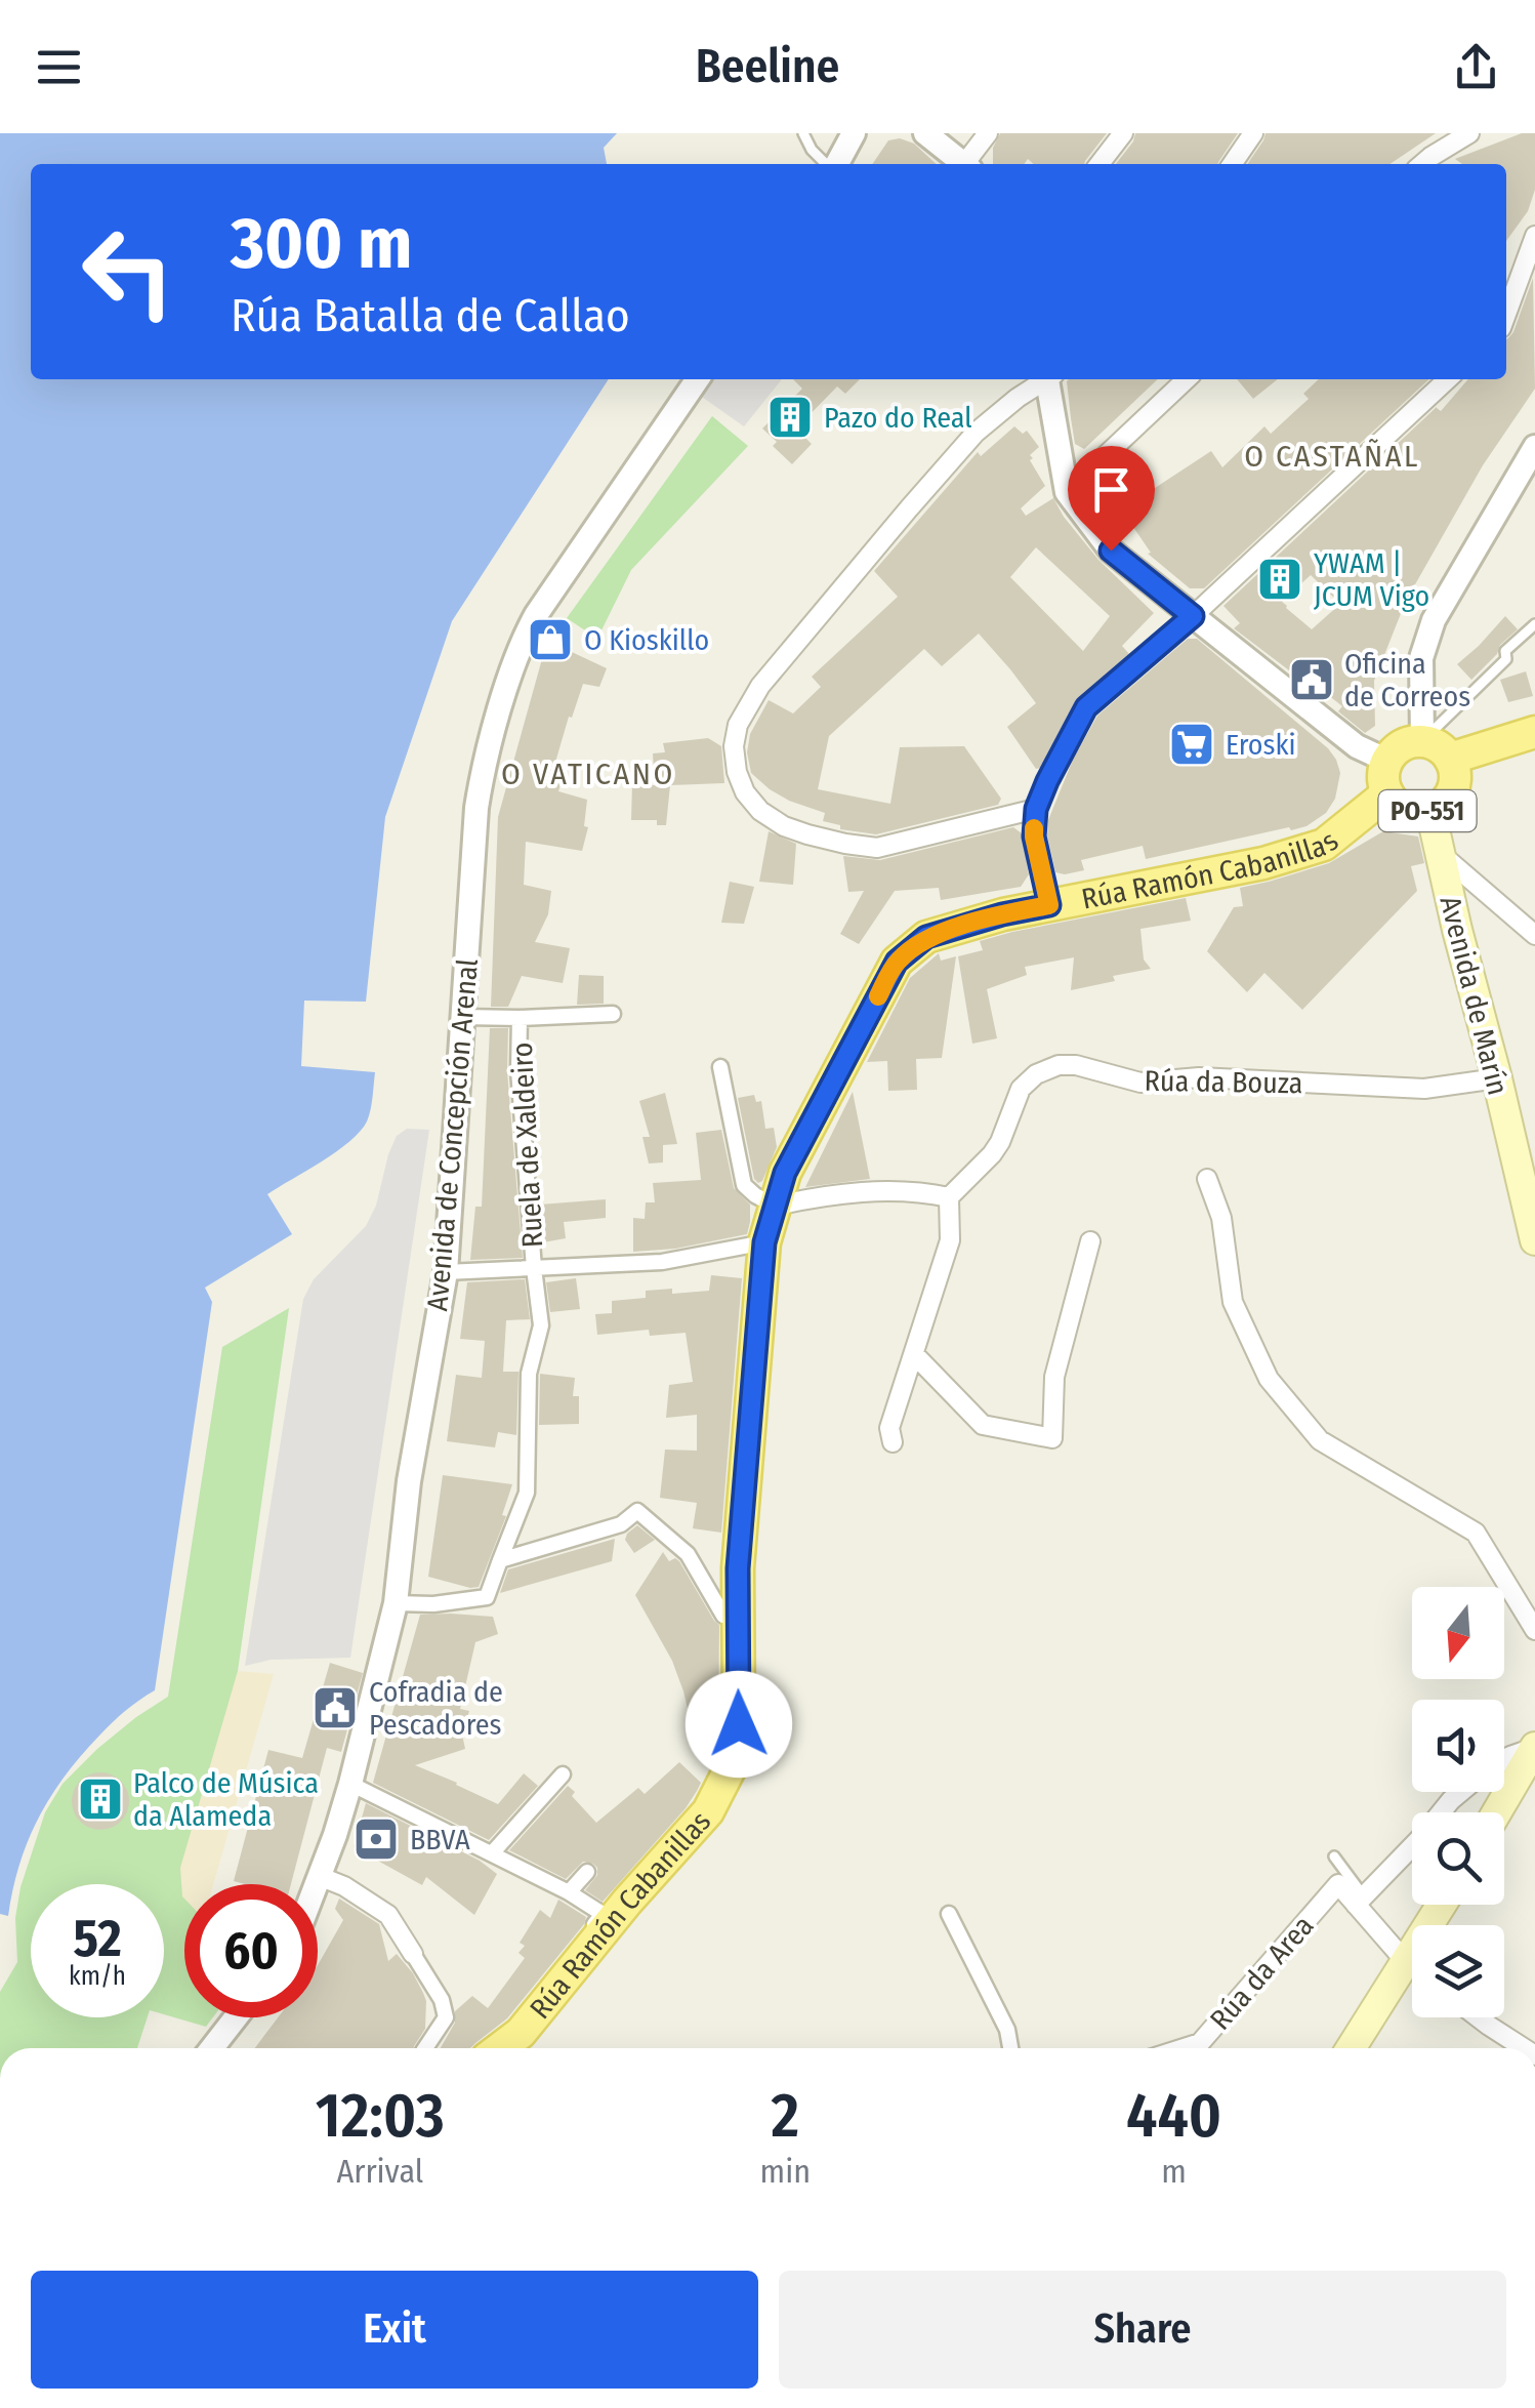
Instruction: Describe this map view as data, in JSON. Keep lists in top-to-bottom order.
{
  "streets": {
    "main road": ["PO-551", "Rúa Ramón Cabanillas", "Avenida de Marín"],
    "street": [
      "Rúa da Bouza",
      "Avenida de Concepción Arenal",
      "Ruela de Xaldeiro",
      "Rúa da Area"
    ]
  },
  "crossings": [
    ["PO-551", "Rúa Ramón Cabanillas"],
    ["PO-551", "Avenida de Marín"],
    ["Rúa Ramón Cabanillas", "Avenida de Marín"],
    ["Avenida de Marín", "Rúa da Bouza"],
    ["Avenida de Concepción Arenal", "Ruela de Xaldeiro"]
  ],
  "districts": ["O CASTAÑAL", "O VATICANO"],
  "places": {
    "building": ["Pazo do Real", "YWAM | JCUM Vigo", "Palco de Música da Alameda"],
    "shop": ["O Kioskillo"],
    "public building": ["Oficina de Correos", "Cofradia de Pescadores"],
    "supermarket": ["Eroski"],
    "bank": ["BBVA"]
  },
  "north": "bottom",
  "page": {
    "header": "Beeline",
    "turn": ["300 m", "Rúa Batalla de Callao"],
    "speed": "52 km/h",
    "limit": "60",
    "eta": [
      "12:03",
      "Arrival",
      "2",
      "min",
      "440",
      "m"
    ],
    "buttons": ["Exit", "Share"]
  }
}
